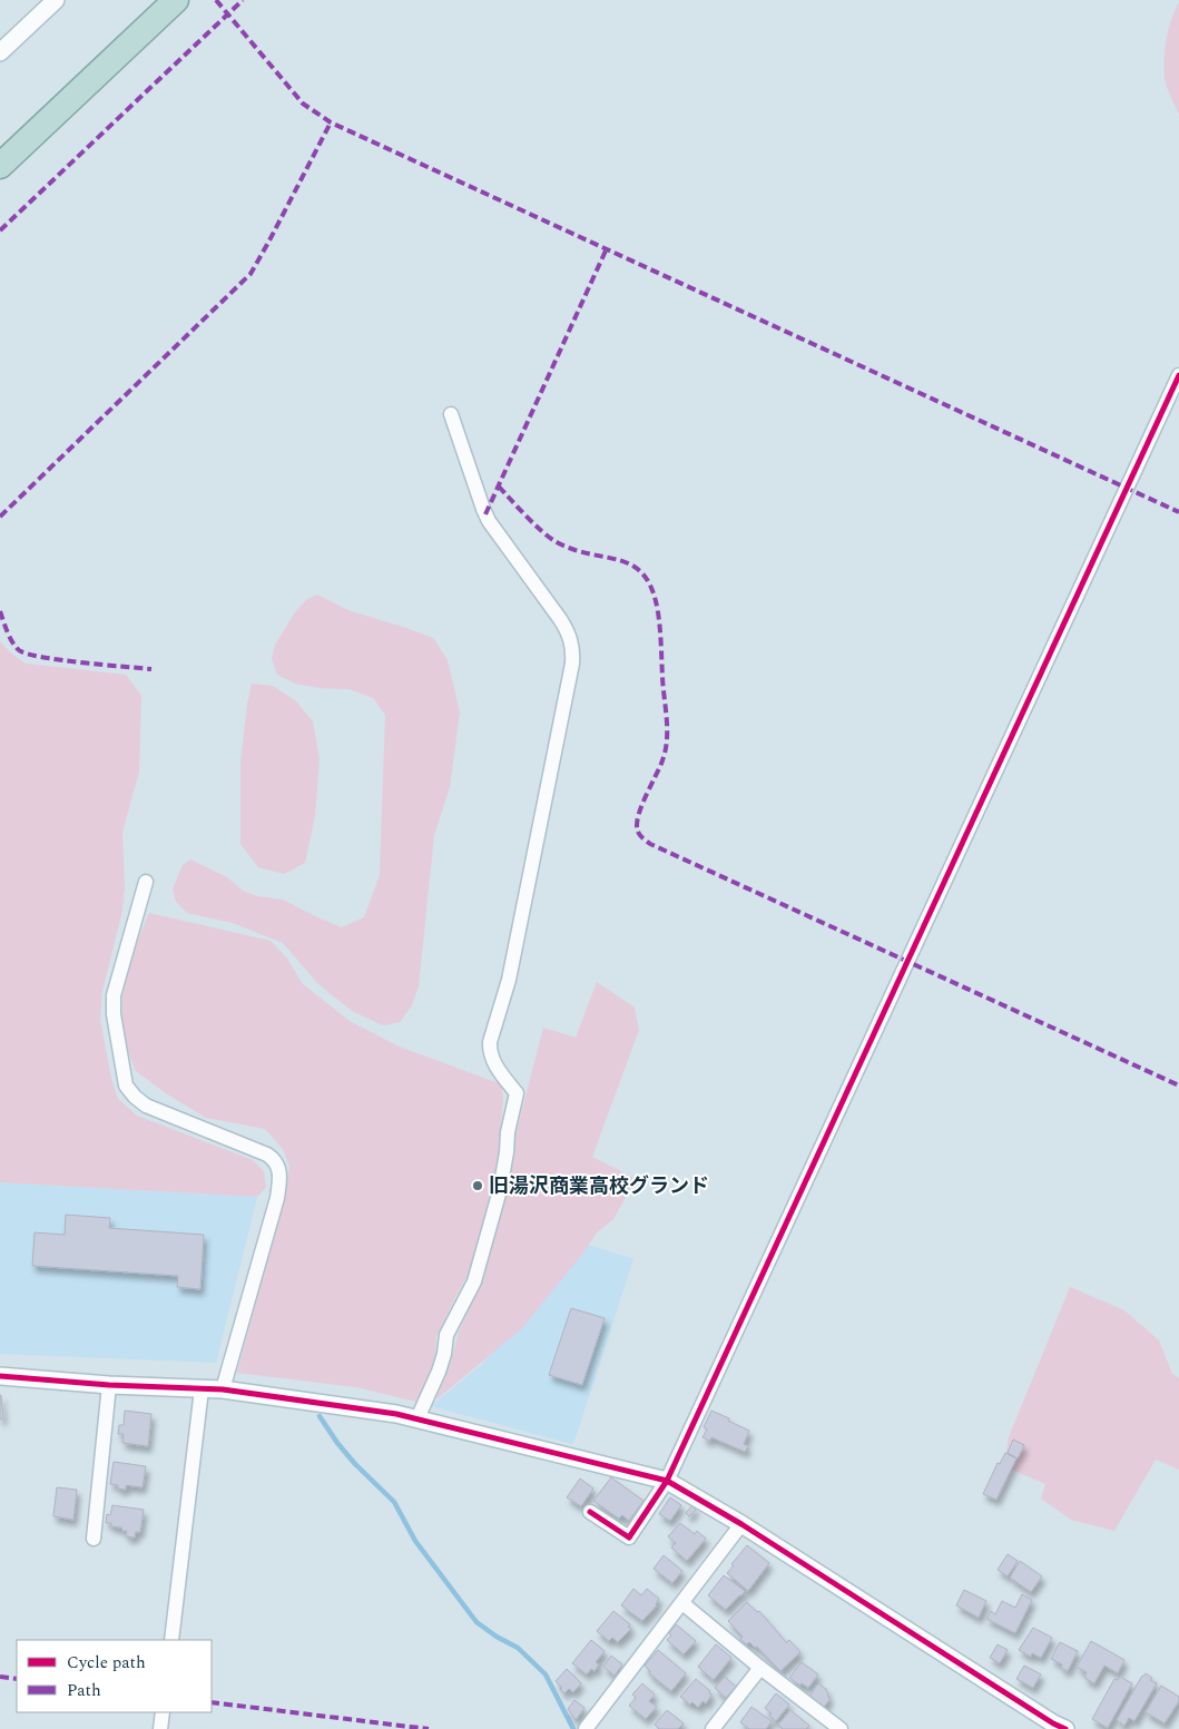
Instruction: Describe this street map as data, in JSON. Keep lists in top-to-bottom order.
{
  "places": ["旧湯沢商業高校グランド"],
  "legend": ["Cycle path", "Path"]
}
